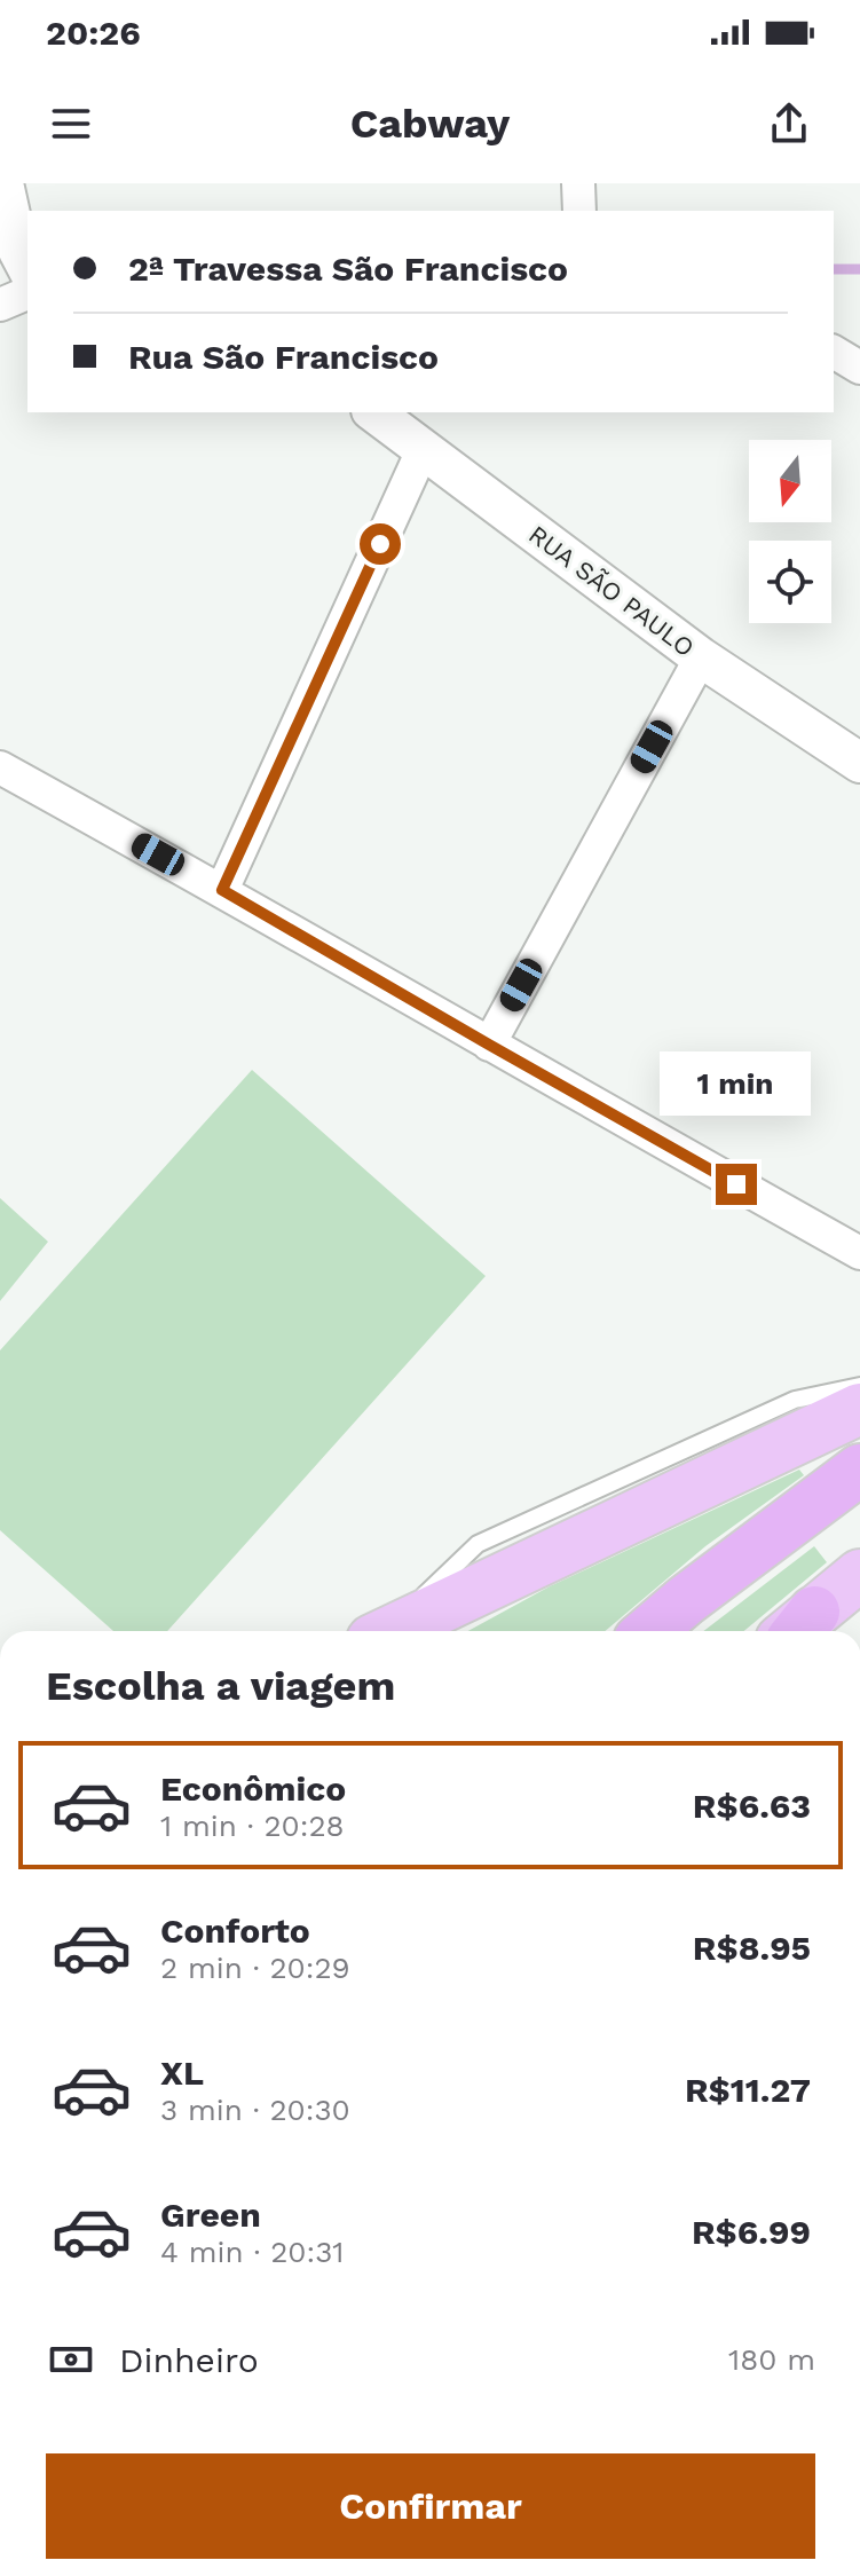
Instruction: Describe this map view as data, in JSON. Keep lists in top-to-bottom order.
{
  "streets": {
    "street": ["RUA SÃO PAULO"]
  },
  "north": "bottom",
  "page": {
    "status": "20:26",
    "header": "Cabway",
    "banner": ["2ª Travessa São Francisco", "Rua São Francisco"],
    "bubble": "1 min",
    "heading": "Escolha a viagem",
    "list": [
      {
        "name": "Econômico",
        "note": "1 min · 20:28",
        "value": "R$6.63"
      },
      {
        "name": "Conforto",
        "note": "2 min · 20:29",
        "value": "R$8.95"
      },
      {
        "name": "XL",
        "note": "3 min · 20:30",
        "value": "R$11.27"
      },
      {
        "name": "Green",
        "note": "4 min · 20:31",
        "value": "R$6.99"
      }
    ],
    "pay": ["Dinheiro", "180 m"],
    "buttons": "Confirmar"
  }
}
